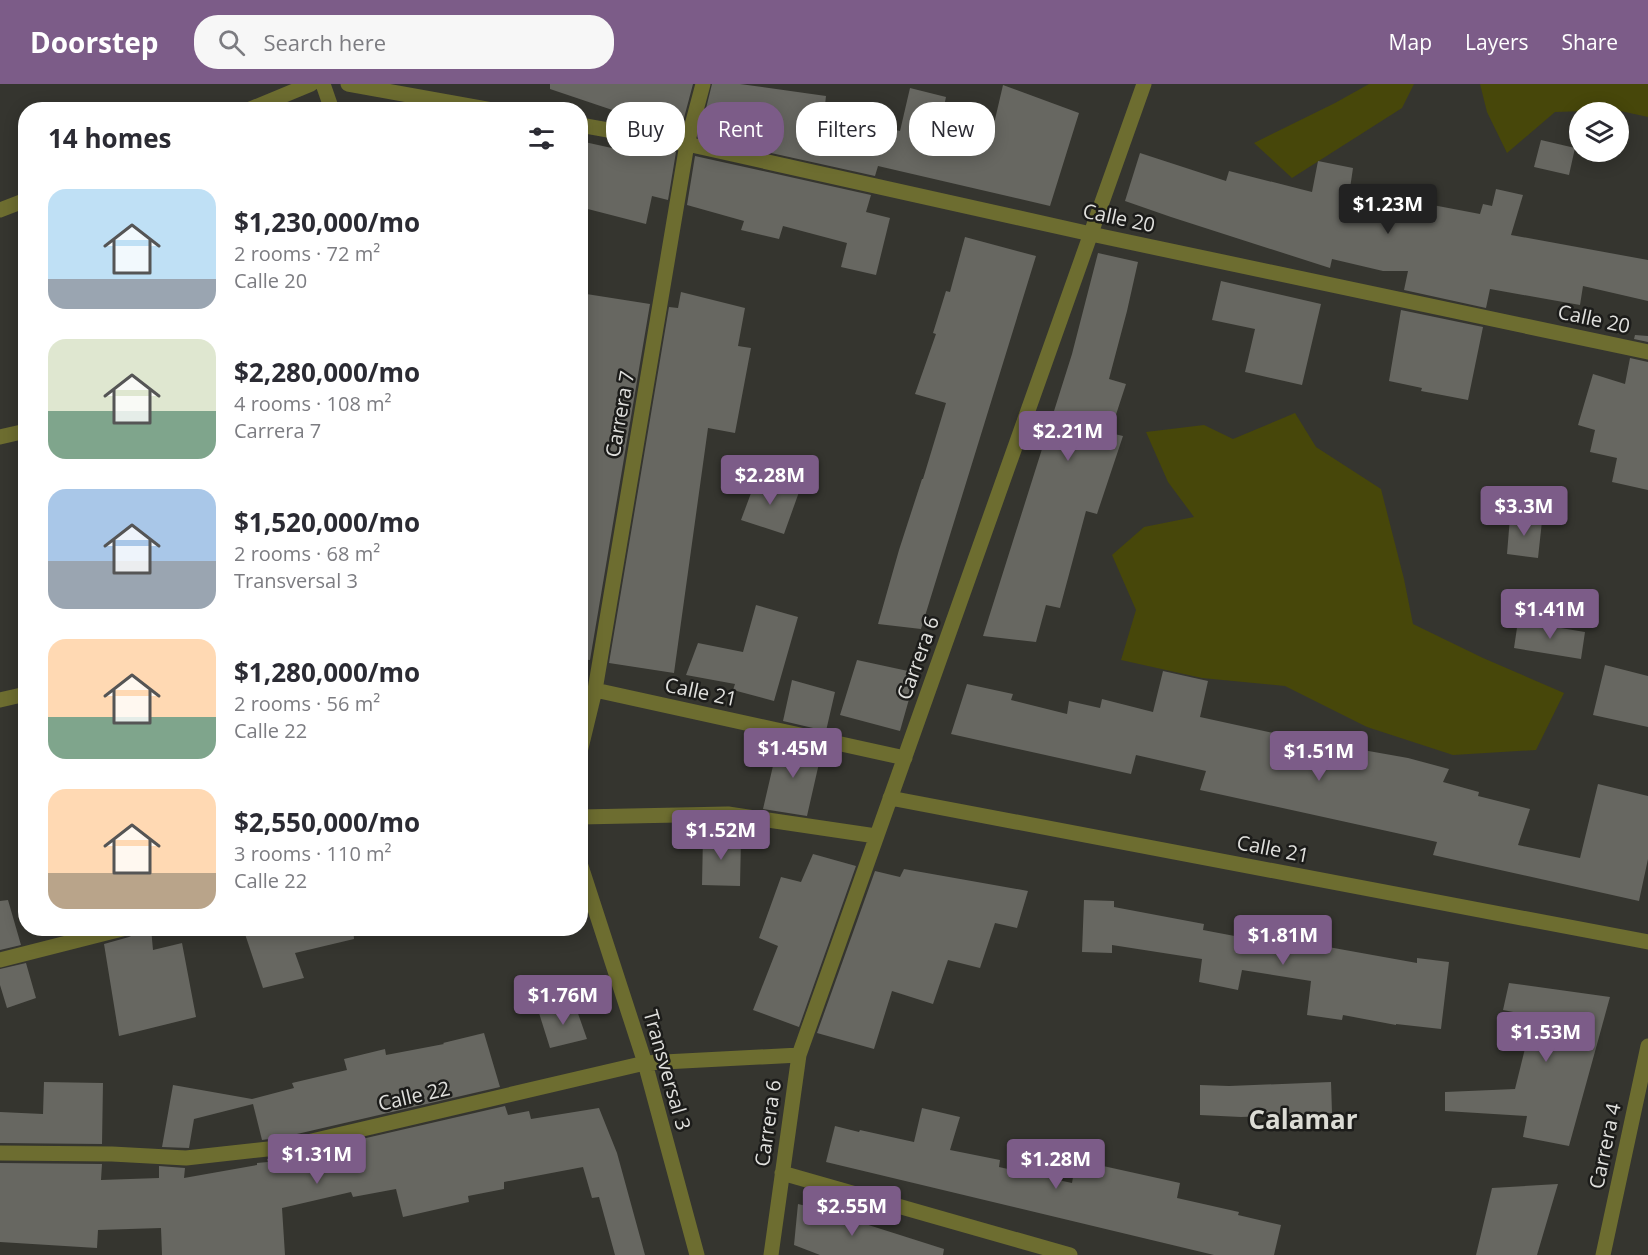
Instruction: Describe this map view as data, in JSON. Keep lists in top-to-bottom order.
{
  "streets": {
    "street": [
      "Calle 20",
      "Carrera 7",
      "Carrera 6",
      "Calle 21",
      "Transversal 3",
      "Calle 22",
      "Carrera 4"
    ]
  },
  "crossings": [
    ["Calle 20", "Carrera 7"],
    ["Calle 20", "Carrera 6"],
    ["Carrera 7", "Calle 21"],
    ["Carrera 6", "Calle 21"],
    ["Carrera 6", "Calle 22"],
    ["Transversal 3", "Calle 22"]
  ],
  "districts": ["Calamar"],
  "page": {
    "header": "Doorstep",
    "search": "Search here",
    "nav": ["Map", "Layers", "Share"],
    "chip": [
      "Buy",
      "Rent",
      "Filters",
      "New"
    ],
    "heading": "14 homes",
    "list": [
      {
        "name": "$1,230,000/mo",
        "note": "2 rooms · 72 m² · Calle 20"
      },
      {
        "name": "$2,280,000/mo",
        "note": "4 rooms · 108 m² · Carrera 7"
      },
      {
        "name": "$1,520,000/mo",
        "note": "2 rooms · 68 m² · Transversal 3"
      },
      {
        "name": "$1,280,000/mo",
        "note": "2 rooms · 56 m² · Calle 22"
      },
      {
        "name": "$2,550,000/mo",
        "note": "3 rooms · 110 m² · Calle 22"
      }
    ],
    "price": [
      "$1.23M",
      "$2.21M",
      "$2.28M",
      "$3.3M",
      "$1.41M",
      "$1.45M",
      "$1.51M",
      "$1.52M",
      "$1.81M",
      "$1.76M",
      "$1.53M",
      "$1.31M",
      "$1.28M",
      "$2.55M"
    ]
  }
}
